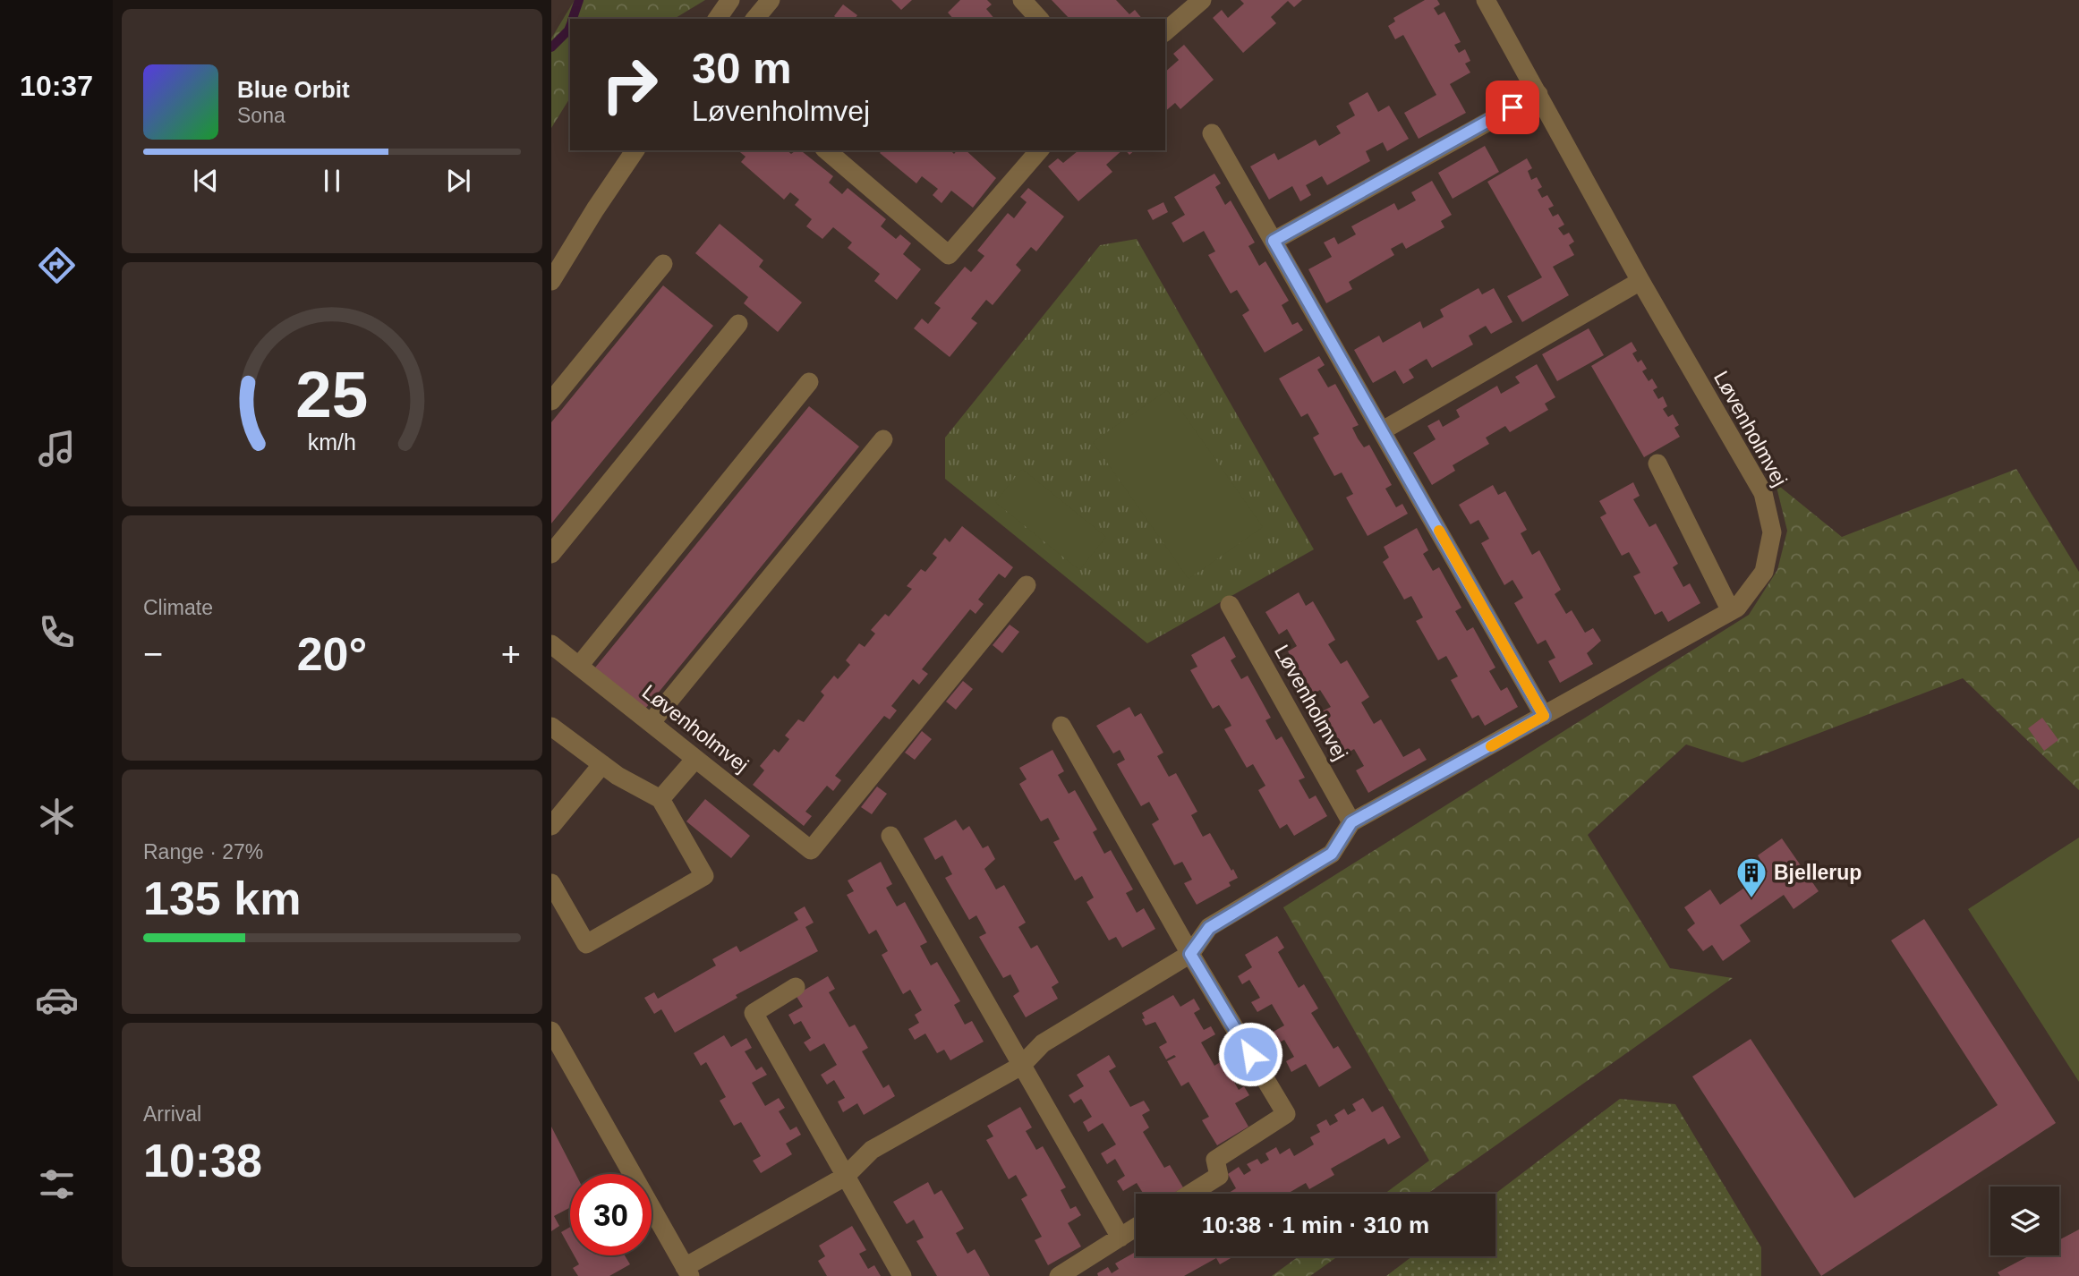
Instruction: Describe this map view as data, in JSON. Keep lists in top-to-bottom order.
{
  "streets": {
    "street": ["Løvenholmvej"]
  },
  "places": {
    "building": ["Bjellerup"]
  },
  "page": {
    "tabs": "10:37",
    "turn": ["30 m", "Løvenholmvej"],
    "song": ["Blue Orbit", "Sona"],
    "tile": [
      "Climate",
      ["Range · 27%", "135 km"],
      ["Arrival", "10:38"]
    ],
    "heat": ["−", "20°", "+"],
    "limit": "30",
    "trip": "10:38 · 1 min · 310 m",
    "gauge": ["25", "km/h"]
  }
}
